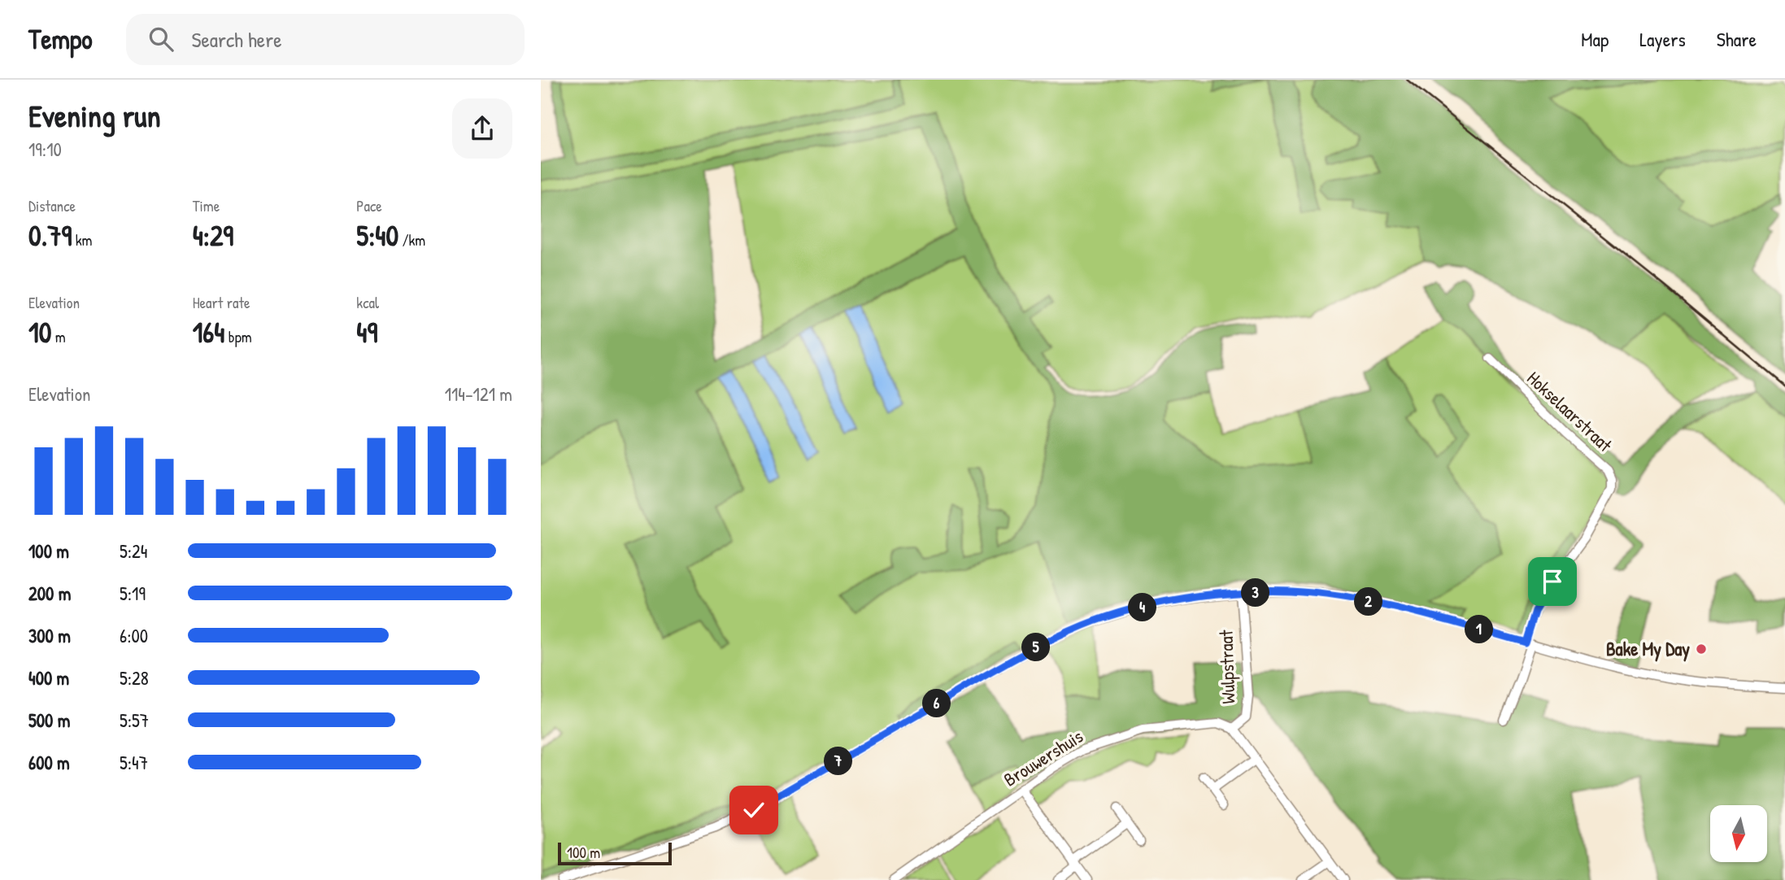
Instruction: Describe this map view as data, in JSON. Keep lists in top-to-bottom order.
{
  "streets": {
    "street": ["Hokselaarstraat", "Wulpstraat", "Brouwershuis"]
  },
  "crossings": [
    ["Wulpstraat", "Brouwershuis"]
  ],
  "places": ["Bake My Day"],
  "scale_bar": "100 m",
  "north": "bottom",
  "page": {
    "header": "Tempo",
    "search": "Search here",
    "nav": ["Map", "Layers", "Share"],
    "heading": ["Evening run", "19:10"],
    "stats": [
      ["Distance", "0.79 km"],
      ["Time", "4:29"],
      ["Pace", "5:40 /km"],
      ["Elevation", "10 m"],
      ["Heart rate", "164 bpm"],
      ["kcal", "49"]
    ],
    "chart": ["Elevation", "114–121 m"],
    "list": [
      {
        "name": "100 m",
        "note": "5:24"
      },
      {
        "name": "200 m",
        "note": "5:19"
      },
      {
        "name": "300 m",
        "note": "6:00"
      },
      {
        "name": "400 m",
        "note": "5:28"
      },
      {
        "name": "500 m",
        "note": "5:57"
      },
      {
        "name": "600 m",
        "note": "5:47"
      }
    ],
    "pins": [
      "3",
      "2",
      "4",
      "1",
      "5",
      "6",
      "7"
    ],
    "scale": "100 m"
  }
}
